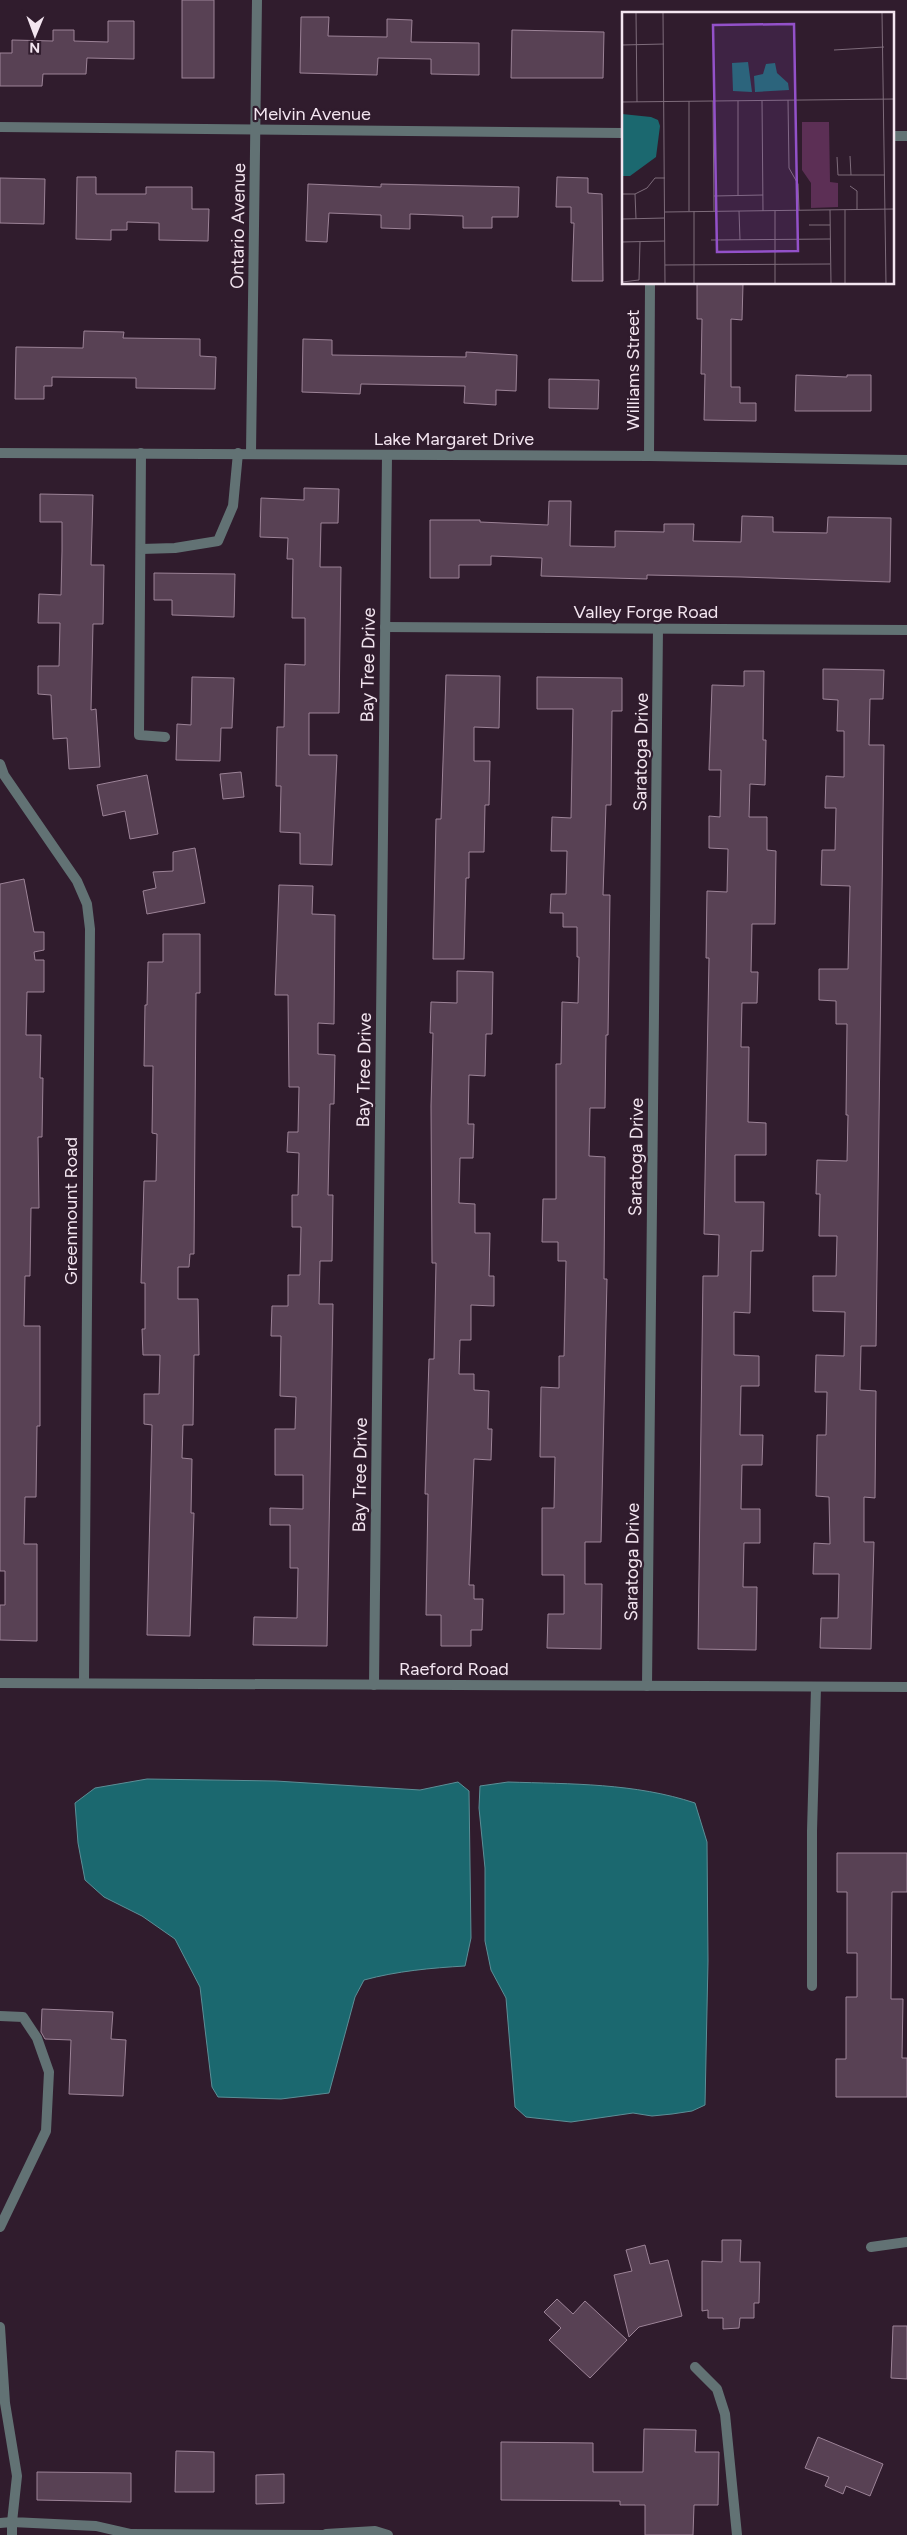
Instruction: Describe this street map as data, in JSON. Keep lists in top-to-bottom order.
{
  "streets": {
    "street": [
      "Melvin Avenue",
      "Ontario Avenue",
      "Williams Street",
      "Lake Margaret Drive",
      "Valley Forge Road",
      "Bay Tree Drive",
      "Saratoga Drive",
      "Greenmount Road",
      "Raeford Road"
    ]
  },
  "crossings": [
    ["Melvin Avenue", "Ontario Avenue"],
    ["Ontario Avenue", "Lake Margaret Drive"],
    ["Williams Street", "Lake Margaret Drive"],
    ["Lake Margaret Drive", "Bay Tree Drive"],
    ["Valley Forge Road", "Bay Tree Drive"],
    ["Valley Forge Road", "Saratoga Drive"],
    ["Bay Tree Drive", "Raeford Road"],
    ["Saratoga Drive", "Raeford Road"],
    ["Greenmount Road", "Raeford Road"]
  ],
  "north": "bottom"
}
